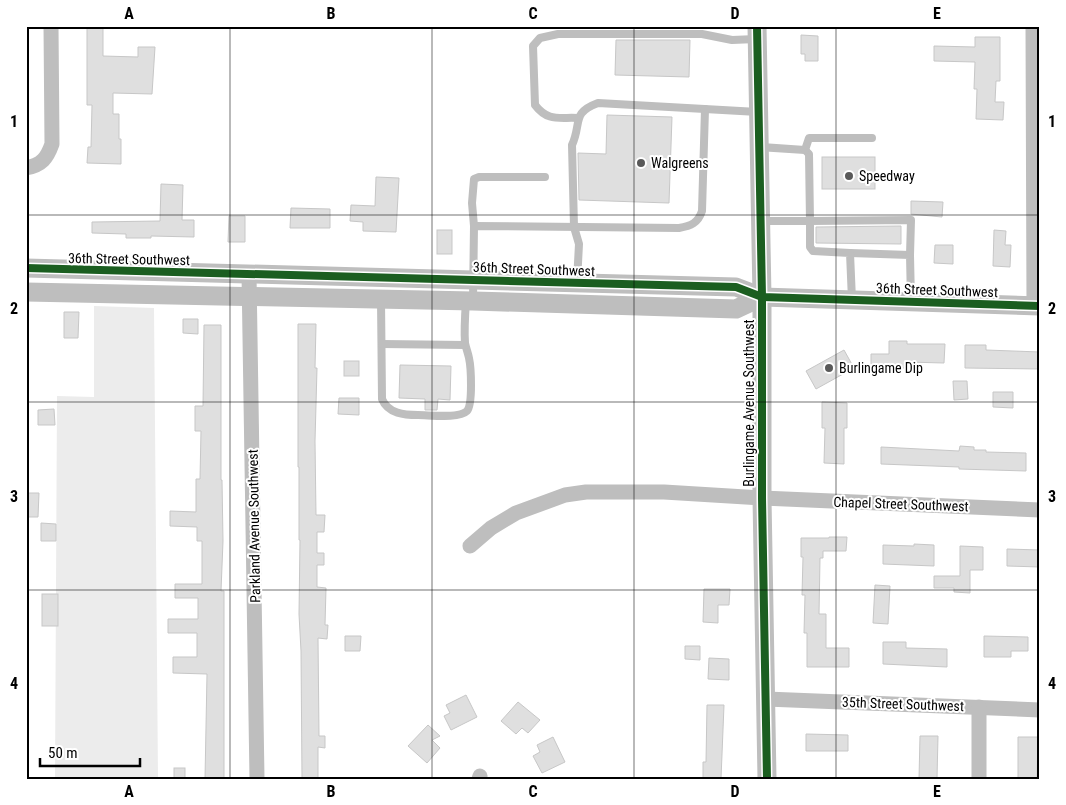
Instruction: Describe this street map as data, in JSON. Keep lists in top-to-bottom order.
{
  "streets": {
    "street": [
      "36th Street Southwest",
      "Burlingame Avenue Southwest",
      "Chapel Street Southwest",
      "Parkland Avenue Southwest",
      "35th Street Southwest"
    ]
  },
  "crossings": [
    ["36th Street Southwest", "Burlingame Avenue Southwest"],
    ["36th Street Southwest", "Parkland Avenue Southwest"],
    ["Burlingame Avenue Southwest", "Chapel Street Southwest"],
    ["Burlingame Avenue Southwest", "35th Street Southwest"]
  ],
  "places": ["Walgreens", "Speedway", "Burlingame Dip"],
  "scale_bar": "50 m",
  "grid": {
    "columns": [
      "A",
      "B",
      "C",
      "D",
      "E"
    ],
    "rows": [
      "1",
      "2",
      "3",
      "4"
    ]
  }
}
